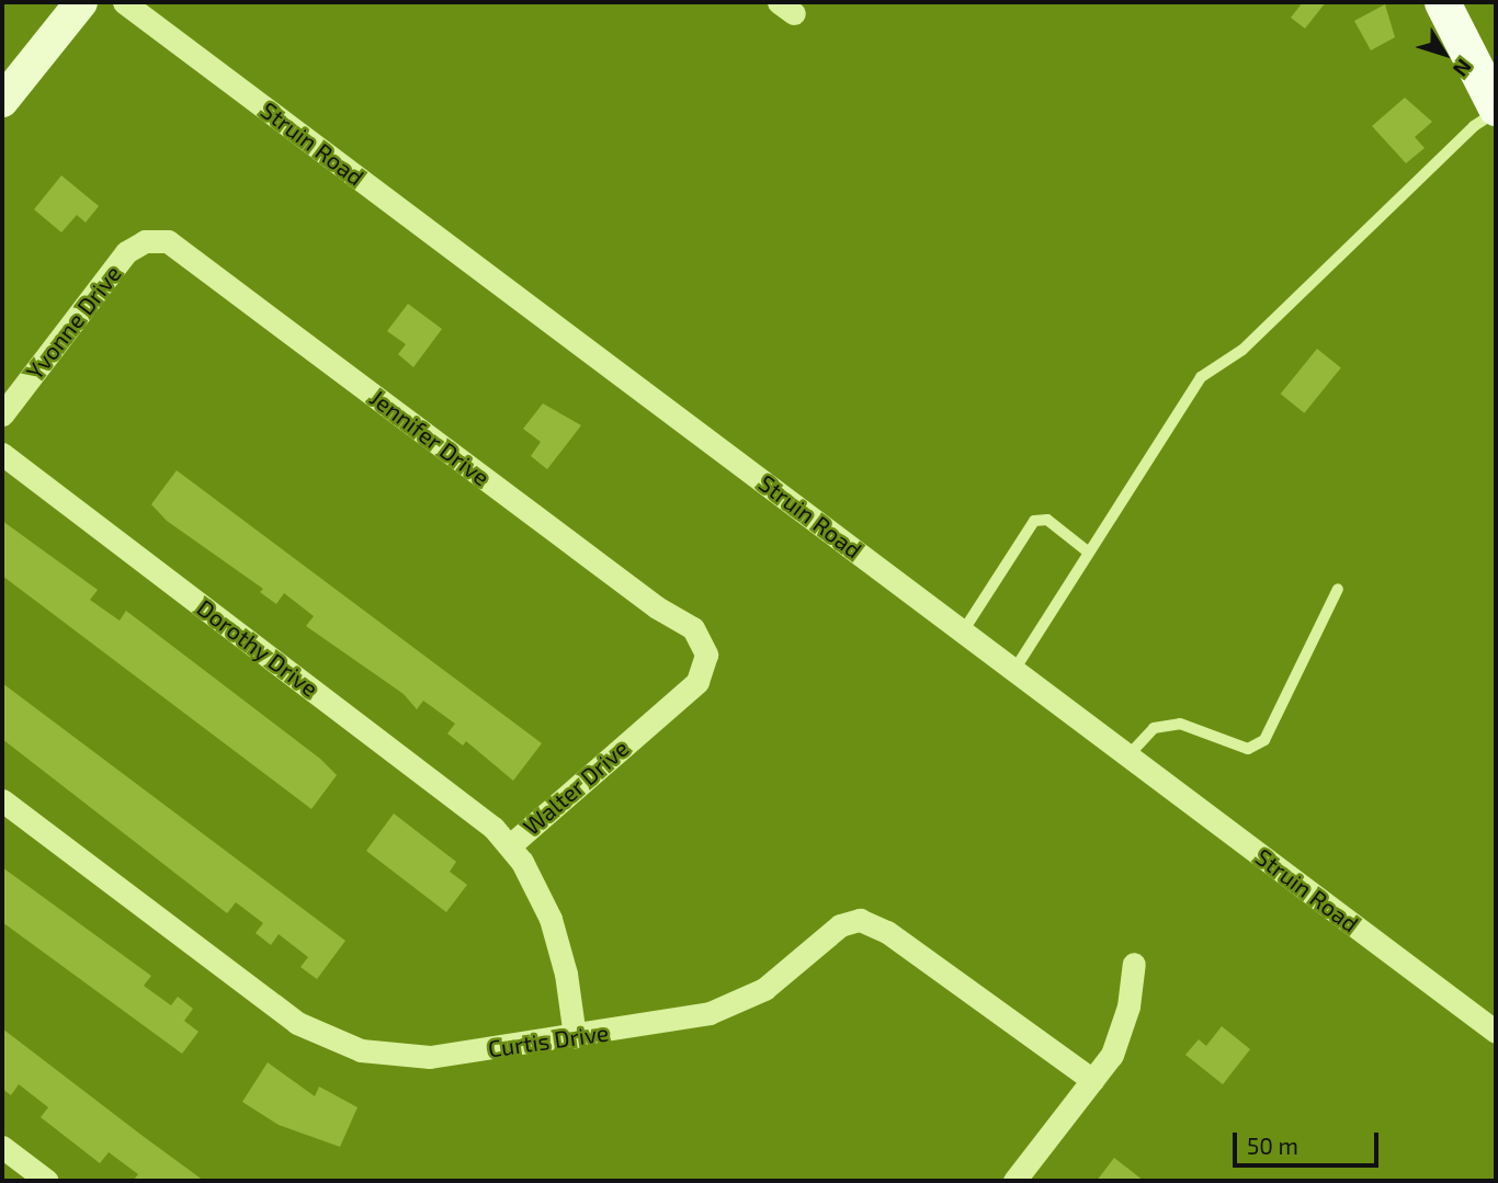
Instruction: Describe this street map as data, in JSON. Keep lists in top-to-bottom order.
{
  "streets": {
    "street": [
      "Struin Road",
      "Yvonne Drive",
      "Jennifer Drive",
      "Dorothy Drive",
      "Walter Drive",
      "Curtis Drive"
    ]
  },
  "crossings": [
    ["Yvonne Drive", "Jennifer Drive"],
    ["Jennifer Drive", "Walter Drive"],
    ["Dorothy Drive", "Walter Drive"],
    ["Walter Drive", "Curtis Drive"]
  ],
  "scale_bar": "50 m",
  "north": "bottom right"
}
